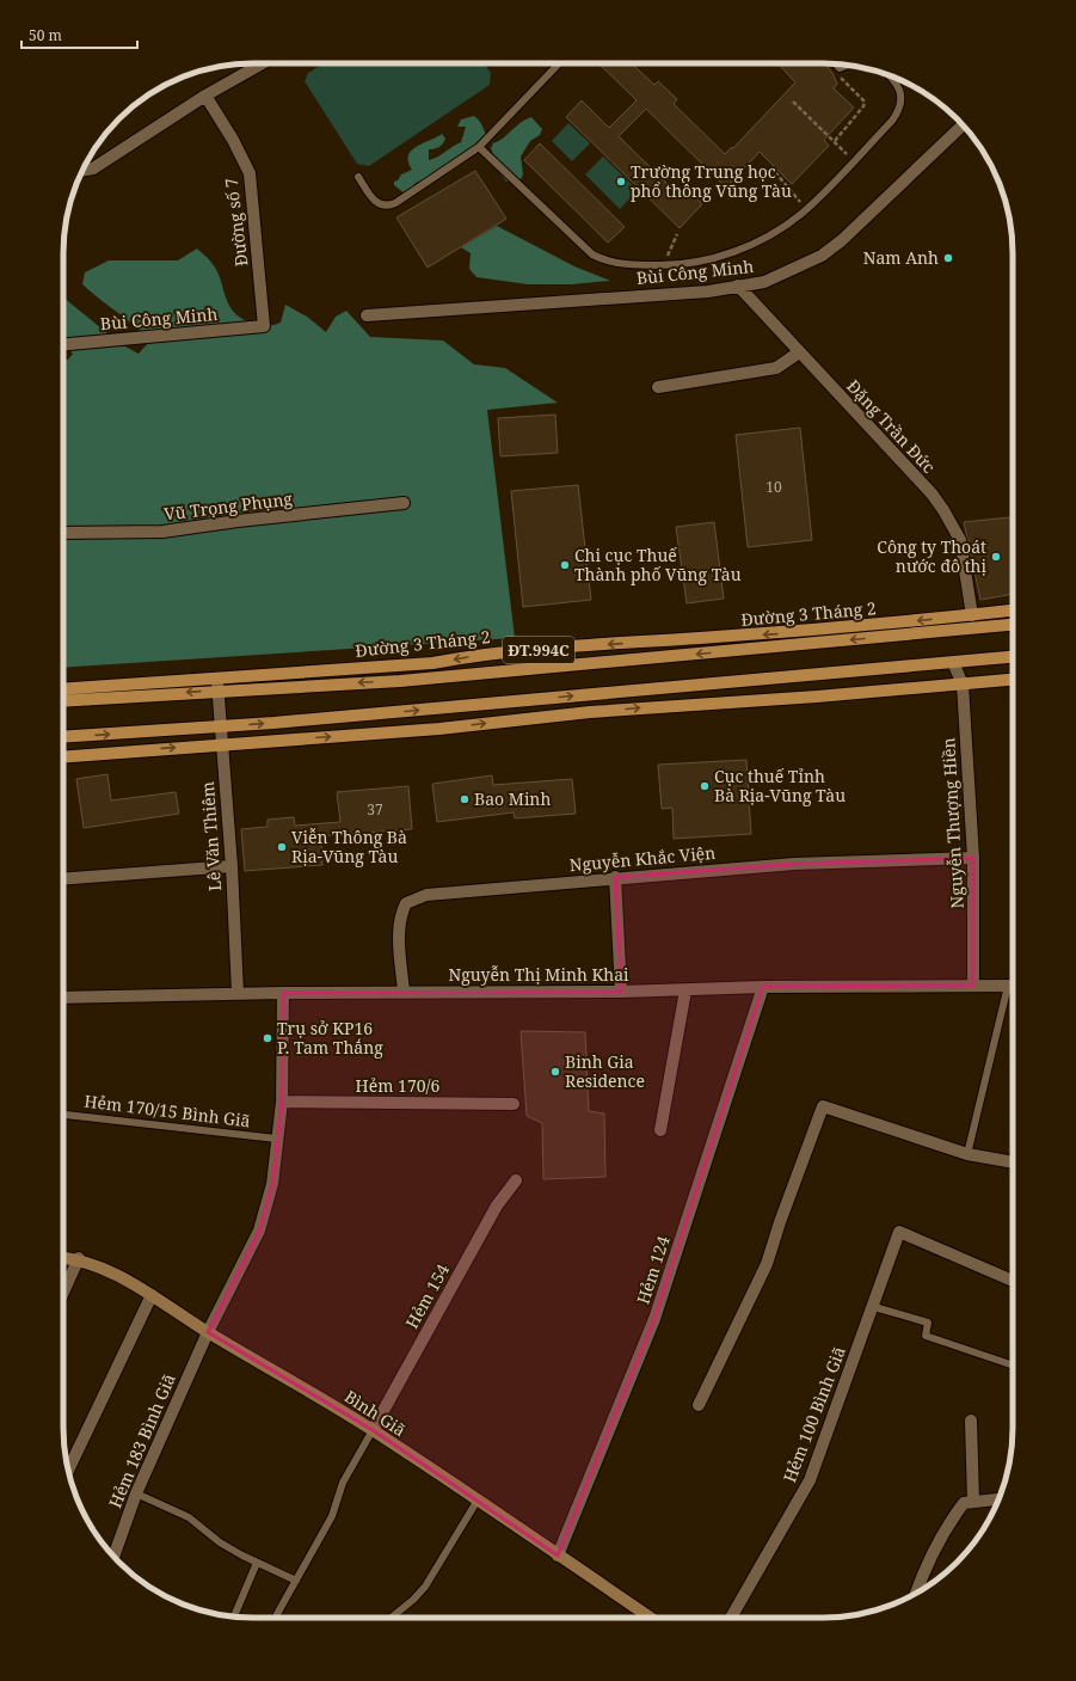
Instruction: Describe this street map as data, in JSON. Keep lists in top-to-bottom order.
{
  "streets": {
    "main road": ["Đường 3 Tháng 2", "ĐT.994C"],
    "street": [
      "Đường số 7",
      "Bùi Công Minh",
      "Đặng Trần Đức",
      "Vũ Trọng Phụng",
      "Nguyễn Thượng Hiền",
      "Lê Văn Thiêm",
      "Nguyễn Khắc Viện",
      "Nguyễn Thị Minh Khai",
      "Hẻm 170/6",
      "Hẻm 124",
      "Hẻm 154",
      "Bình Giã",
      "Hẻm 100 Bình Giã",
      "Hẻm 183 Bình Giã"
    ],
    "lane": ["Hẻm 170/15 Bình Giã"]
  },
  "crossings": [
    ["Đường số 7", "Bùi Công Minh"],
    ["Bùi Công Minh", "Đặng Trần Đức"],
    ["Đặng Trần Đức", "Đường 3 Tháng 2"],
    ["Đường 3 Tháng 2", "Lê Văn Thiêm"],
    ["Nguyễn Thượng Hiền", "Nguyễn Khắc Viện"],
    ["Nguyễn Thượng Hiền", "Nguyễn Thị Minh Khai"],
    ["Lê Văn Thiêm", "Nguyễn Thị Minh Khai"],
    ["Nguyễn Khắc Viện", "Nguyễn Thị Minh Khai"],
    ["Nguyễn Thị Minh Khai", "Hẻm 124"],
    ["Nguyễn Thị Minh Khai", "Hẻm 183 Bình Giã"],
    ["Hẻm 170/6", "Hẻm 183 Bình Giã"],
    ["Hẻm 170/15 Bình Giã", "Hẻm 183 Bình Giã"],
    ["Hẻm 124", "Bình Giã"],
    ["Hẻm 154", "Bình Giã"],
    ["Bình Giã", "Hẻm 183 Bình Giã"]
  ],
  "places": [
    "Trường Trung học phổ thông Vũng Tàu",
    "Nam Anh",
    "Công ty Thoát nước đô thị",
    "Chi cục Thuế Thành phố Vũng Tàu",
    "Cục thuế Tỉnh Bà Rịa-Vũng Tàu",
    "Bao Minh",
    "Viễn Thông Bà Rịa-Vũng Tàu",
    "Trụ sở KP16 P. Tam Thắng",
    "Binh Gia Residence"
  ],
  "house_numbers": ["10", "37"],
  "scale_bar": "50 m"
}
